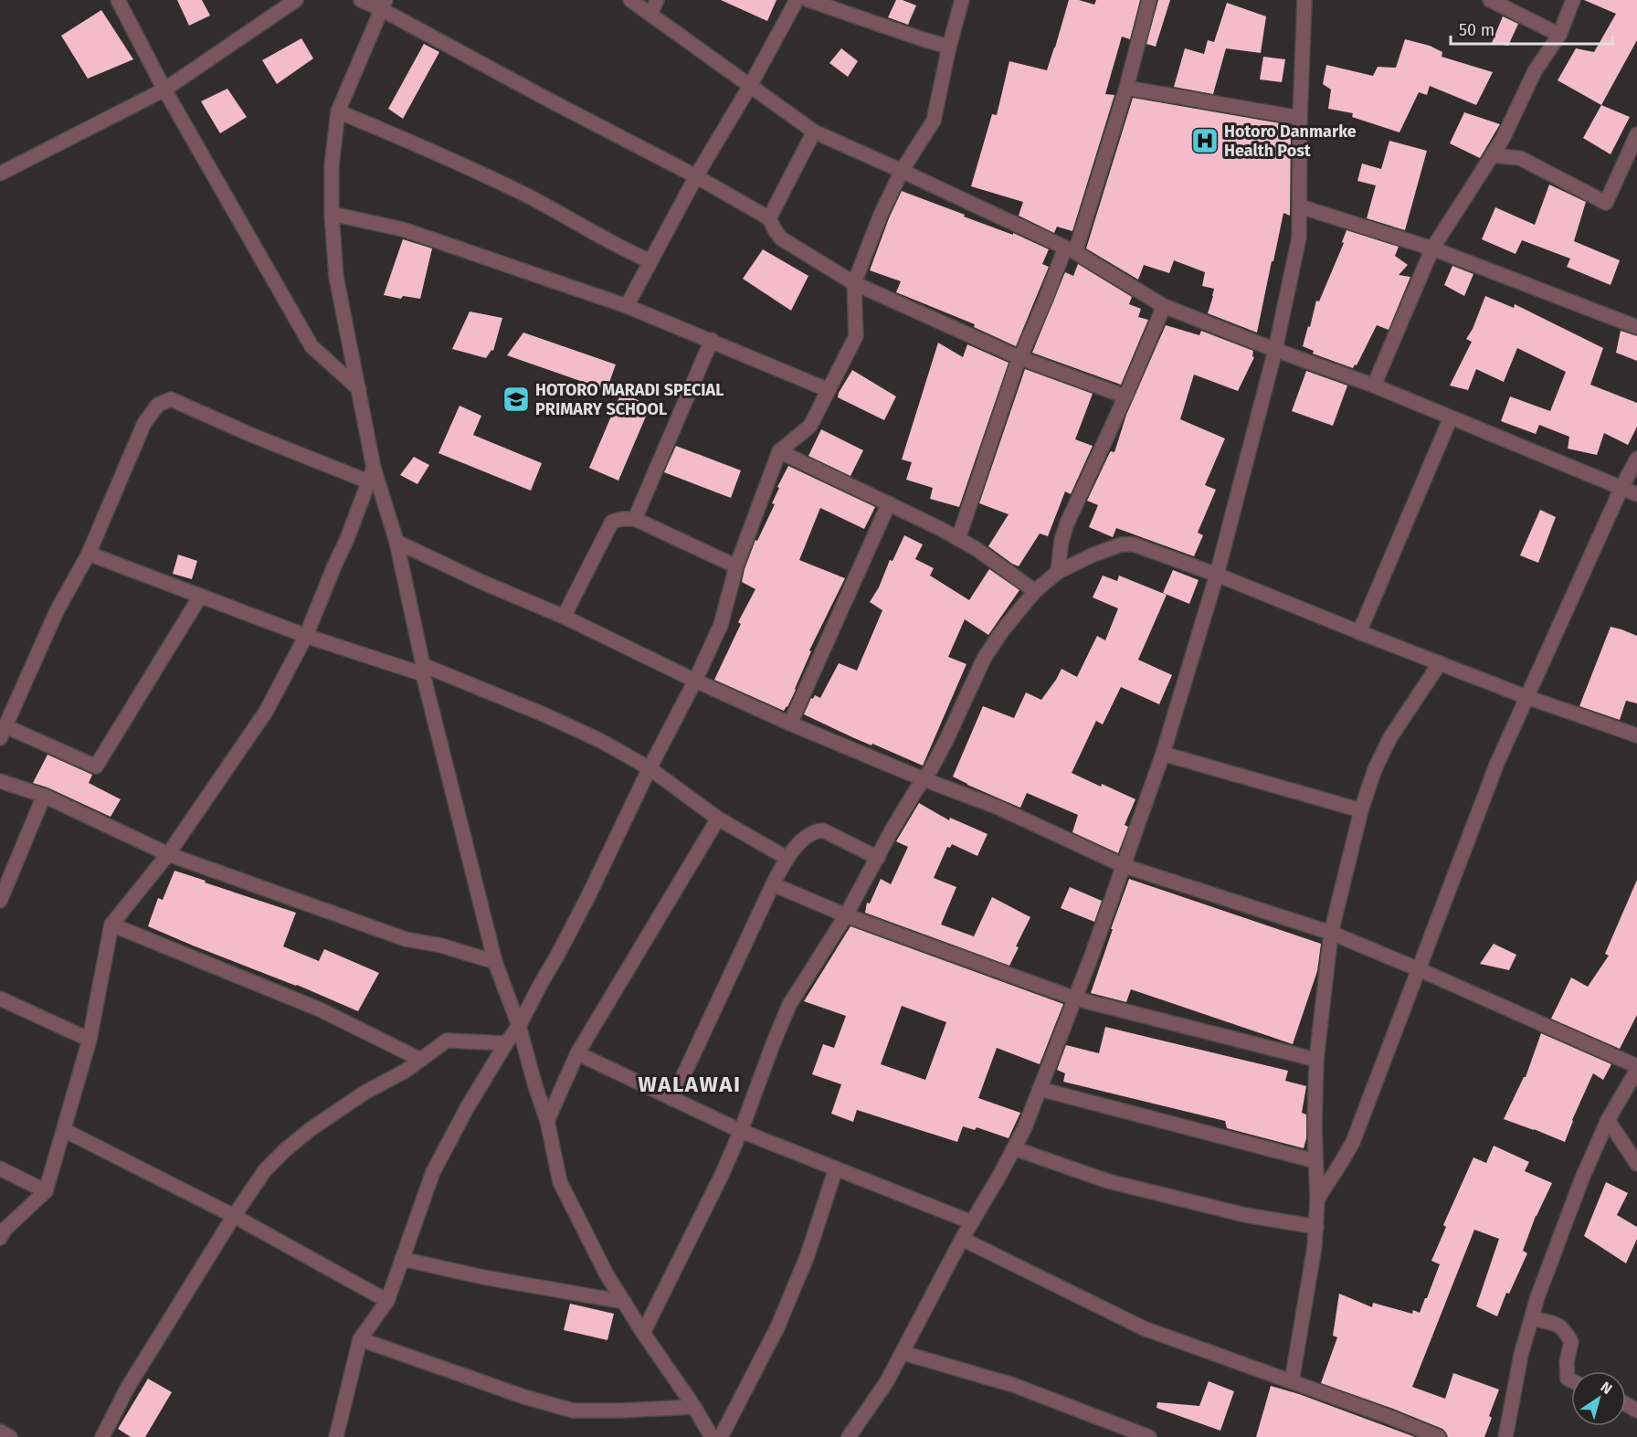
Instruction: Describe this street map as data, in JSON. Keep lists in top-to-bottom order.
{
  "districts": ["WALAWAI"],
  "places": {
    "hospital": ["Hotoro Danmarke Health Post"],
    "school or university": ["HOTORO MARADI SPECIAL PRIMARY SCHOOL"]
  },
  "scale_bar": "50 m",
  "north": "top right"
}
